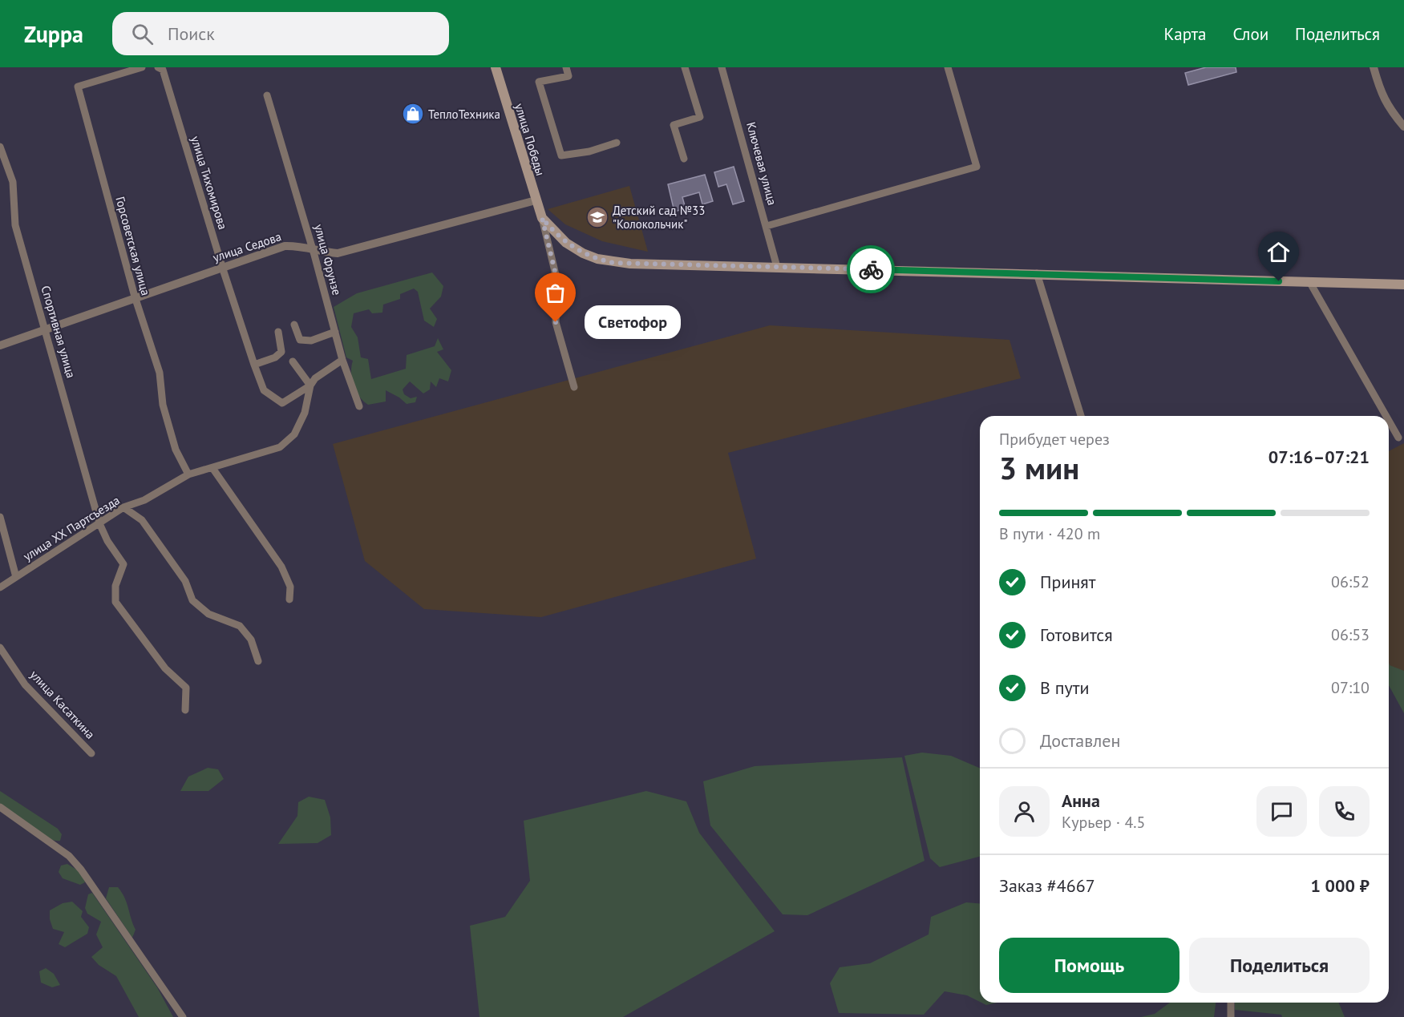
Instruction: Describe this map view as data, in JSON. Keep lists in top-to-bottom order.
{
  "streets": {
    "main road": ["улица Победы"],
    "street": [
      "Ключевая улица",
      "улица Тихомирова",
      "Горсоветская улица",
      "улица Седова",
      "улица Фрунзе",
      "Спортивная улица",
      "улица XX Партсъезда",
      "улица Касаткина"
    ]
  },
  "crossings": [
    ["улица Победы", "улица Седова"],
    ["улица Тихомирова", "улица Седова"],
    ["улица Тихомирова", "улица XX Партсъезда"],
    ["Горсоветская улица", "улица Седова"],
    ["Горсоветская улица", "улица XX Партсъезда"],
    ["улица Седова", "улица Фрунзе"],
    ["улица Седова", "Спортивная улица"],
    ["Спортивная улица", "улица XX Партсъезда"]
  ],
  "places": {
    "shop": ["ТеплоТехника"],
    "school or university": ["Детский сад №33 \"Колокольчик\""],
    "other": ["Светофор"]
  },
  "page": {
    "header": "Zuppa",
    "search": "Поиск",
    "nav": ["Карта", "Слои", "Поделиться"],
    "bubble": "Светофор",
    "heading": ["3 мин", "Прибудет через", "07:16–07:21"],
    "panel": [
      "Анна",
      "Курьер · 4.5",
      "Заказ #4667",
      "1 000 ₽"
    ],
    "bar": "В пути · 420 m",
    "list": [
      ["Принят", "06:52"],
      ["Готовится", "06:53"],
      ["В пути", "07:10"],
      "Доставлен"
    ],
    "buttons": ["Помощь", "Поделиться"]
  }
}
